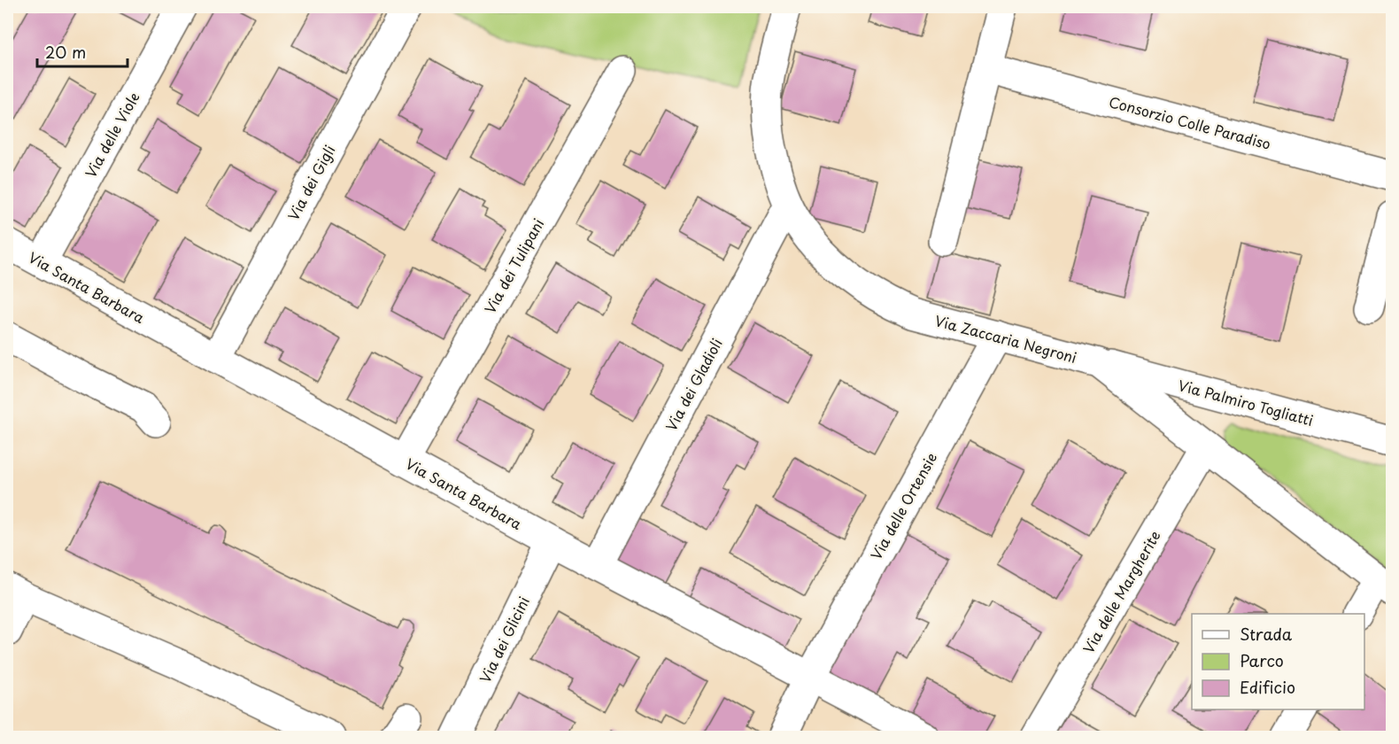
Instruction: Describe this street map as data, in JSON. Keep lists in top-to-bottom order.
{
  "streets": {
    "street": [
      "Consorzio Colle Paradiso",
      "Via delle Viole",
      "Via dei Gigli",
      "Via dei Tulipani",
      "Via Santa Barbara",
      "Via Zaccaria Negroni",
      "Via dei Gladioli",
      "Via Palmiro Togliatti",
      "Via delle Ortensie",
      "Via delle Margherite",
      "Via dei Glicini"
    ]
  },
  "crossings": [
    ["Via delle Viole", "Via Santa Barbara"],
    ["Via dei Gigli", "Via Santa Barbara"],
    ["Via dei Tulipani", "Via Santa Barbara"],
    ["Via Santa Barbara", "Via dei Gladioli"],
    ["Via Santa Barbara", "Via delle Ortensie"],
    ["Via Santa Barbara", "Via dei Glicini"],
    ["Via Zaccaria Negroni", "Via dei Gladioli"],
    ["Via Zaccaria Negroni", "Via Palmiro Togliatti"],
    ["Via Zaccaria Negroni", "Via delle Ortensie"],
    ["Via Zaccaria Negroni", "Via delle Margherite"]
  ],
  "legend": ["Strada", "Parco", "Edificio"],
  "scale_bar": "20 m"
}
